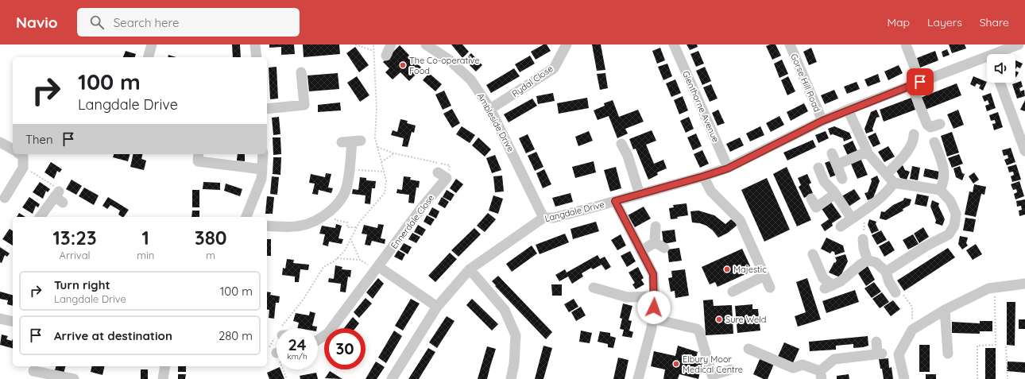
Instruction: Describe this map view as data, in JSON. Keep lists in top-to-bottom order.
{
  "streets": {
    "street": [
      "Rydal Close",
      "Gorse Hill Road",
      "Glenthorne Avenue",
      "Ambleside Drive",
      "Langdale Drive",
      "Ennerdale Close"
    ]
  },
  "crossings": [
    ["Rydal Close", "Ambleside Drive"],
    ["Gorse Hill Road", "Langdale Drive"],
    ["Glenthorne Avenue", "Langdale Drive"],
    ["Ambleside Drive", "Langdale Drive"]
  ],
  "places": [
    "The Co-operative Food",
    "Majestic",
    "Sure Weld",
    "Elbury Moor Medical Centre"
  ],
  "page": {
    "header": "Navio",
    "search": "Search here",
    "nav": ["Map", "Layers", "Share"],
    "turn": ["100 m", "Langdale Drive"],
    "then": "Then",
    "eta": [
      "13:23",
      "Arrival",
      "1",
      "min",
      "380",
      "m"
    ],
    "list": [
      {
        "name": "Turn right",
        "note": "Langdale Drive",
        "value": "100 m"
      },
      {
        "name": "Arrive at destination",
        "value": "280 m"
      }
    ],
    "speed": "24 km/h",
    "limit": "30"
  }
}
